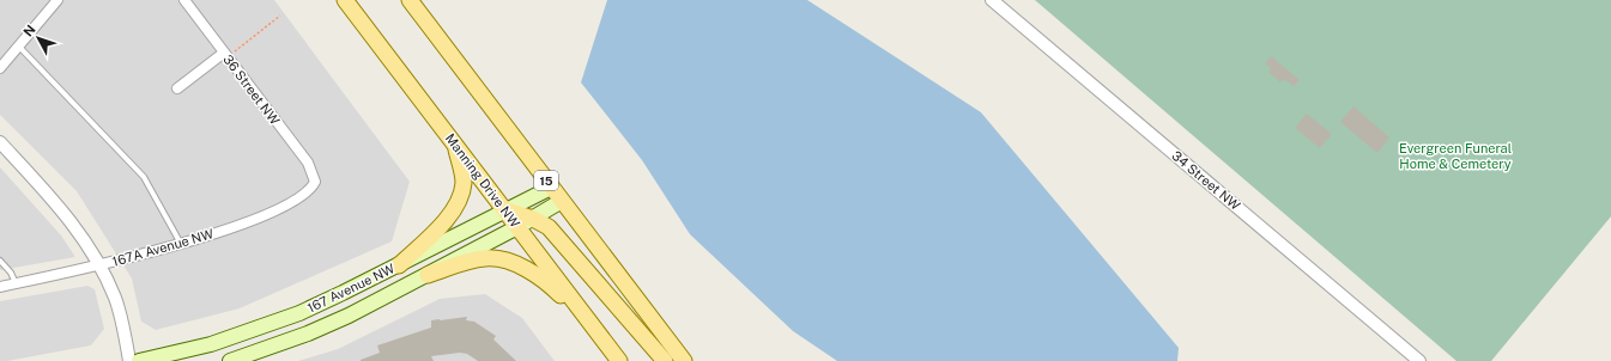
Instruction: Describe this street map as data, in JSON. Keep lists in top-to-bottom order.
{
  "streets": {
    "main road": ["Manning Drive NW", "15", "167 Avenue NW"],
    "street": ["36 Street NW", "34 Street NW", "167A Avenue NW"]
  },
  "crossings": [
    ["36 Street NW", "167A Avenue NW"],
    ["Manning Drive NW", "167 Avenue NW"],
    ["15", "167 Avenue NW"]
  ],
  "parks": ["Evergreen Funeral Home & Cemetery"],
  "north": "top left"
}
